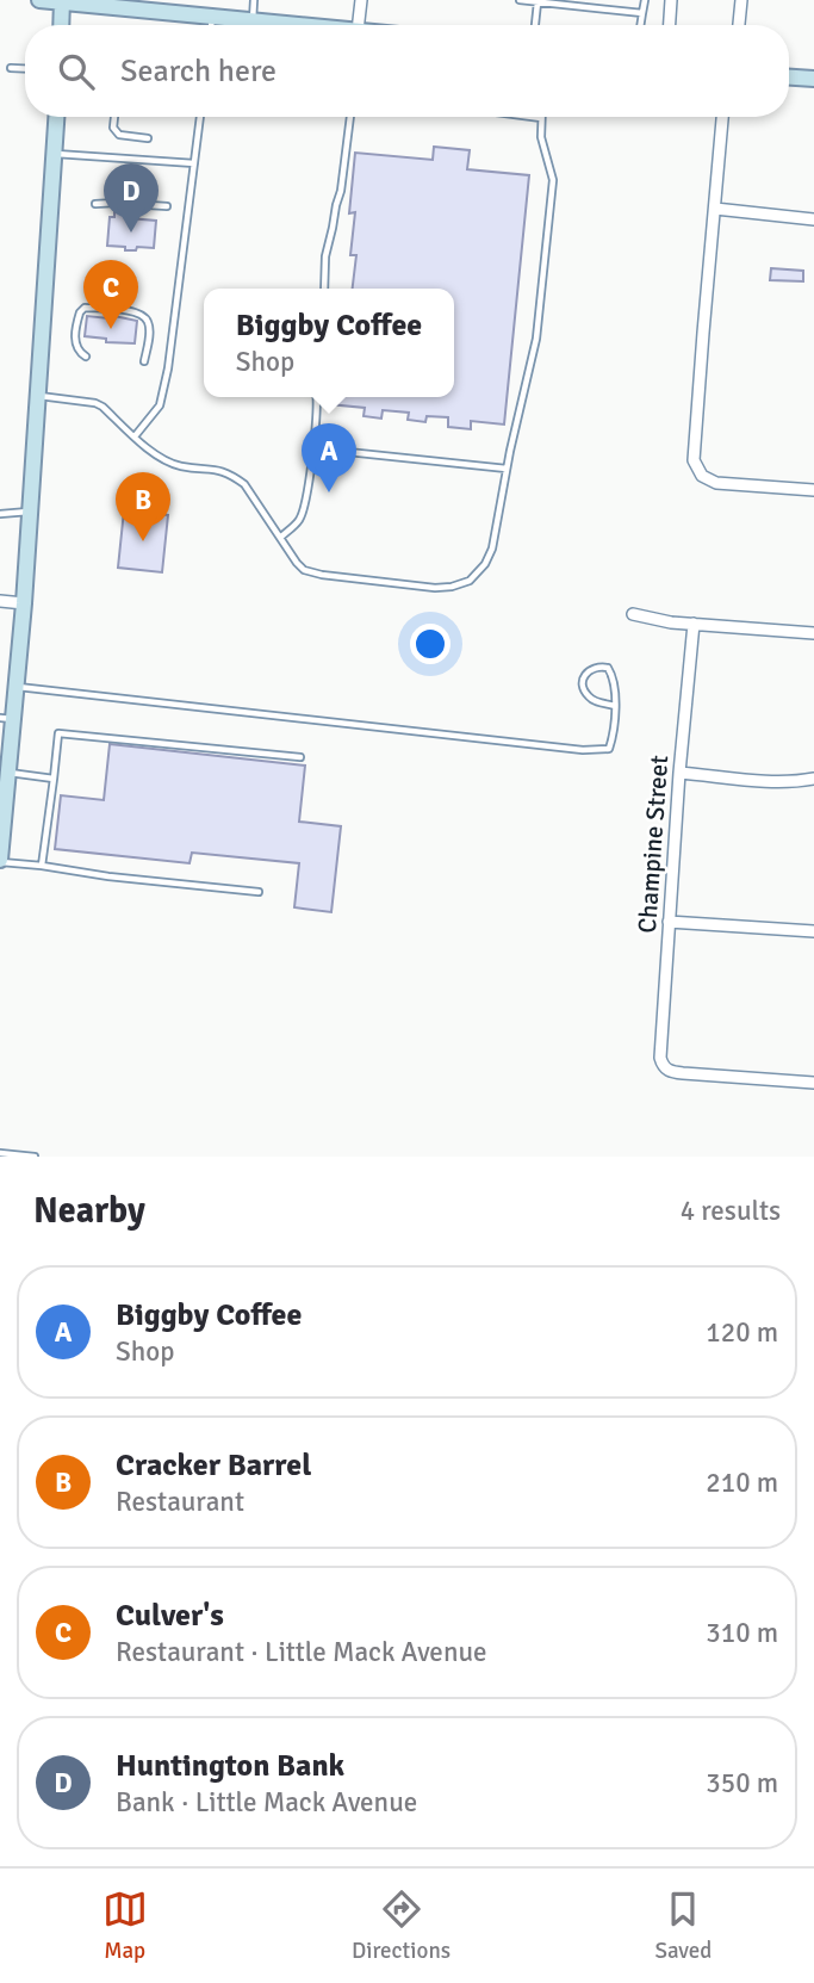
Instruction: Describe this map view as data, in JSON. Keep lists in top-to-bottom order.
{
  "streets": {
    "street": ["Champine Street"]
  },
  "page": {
    "search": "Search here",
    "pins": [
      "D",
      "C",
      "A",
      "B"
    ],
    "popup": ["Biggby Coffee", "Shop"],
    "heading": ["Nearby", "4 results"],
    "list": [
      {
        "mark": "A",
        "name": "Biggby Coffee",
        "note": "Shop",
        "value": "120 m"
      },
      {
        "mark": "B",
        "name": "Cracker Barrel",
        "note": "Restaurant",
        "value": "210 m"
      },
      {
        "mark": "C",
        "name": "Culver's",
        "note": "Restaurant · Little Mack Avenue",
        "value": "310 m"
      },
      {
        "mark": "D",
        "name": "Huntington Bank",
        "note": "Bank · Little Mack Avenue",
        "value": "350 m"
      }
    ],
    "nav": ["Map", "Directions", "Saved"]
  }
}
